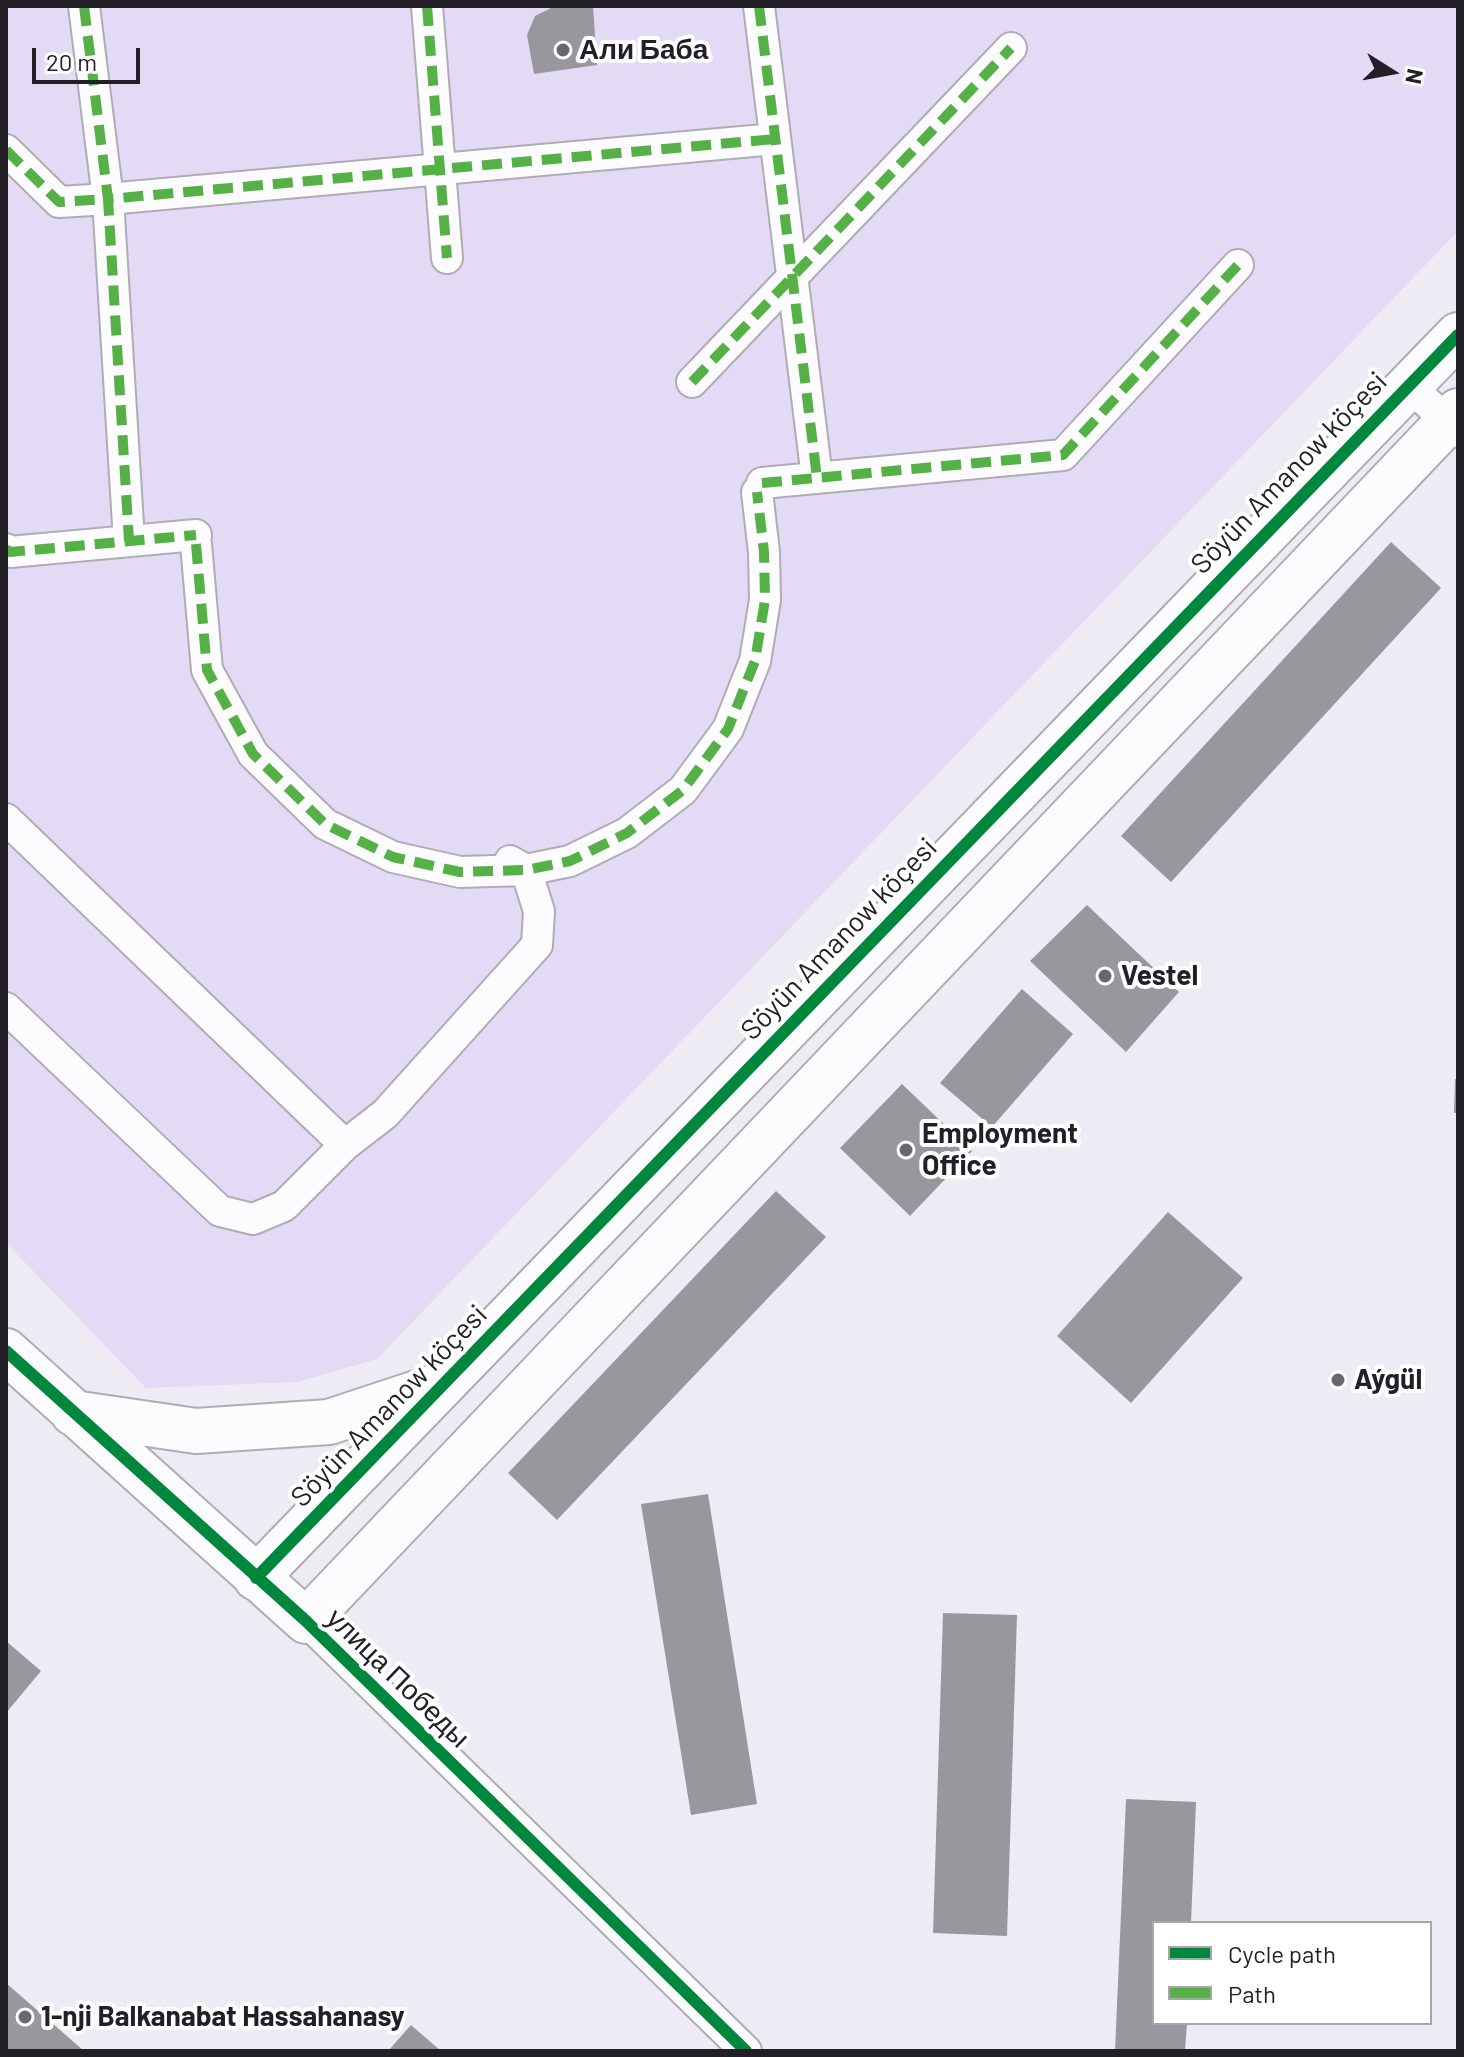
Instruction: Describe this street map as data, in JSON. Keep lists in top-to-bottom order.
{
  "streets": {
    "street": ["Söyün Amanow köçesi", "улица Победы"]
  },
  "crossings": [
    ["Söyün Amanow köçesi", "улица Победы"]
  ],
  "places": [
    "Али Баба",
    "Vestel",
    "Employment Office",
    "Aýgül",
    "1-nji Balkanabat Hassahanasy"
  ],
  "legend": ["Cycle path", "Path"],
  "scale_bar": "20 m",
  "north": "right"
}
